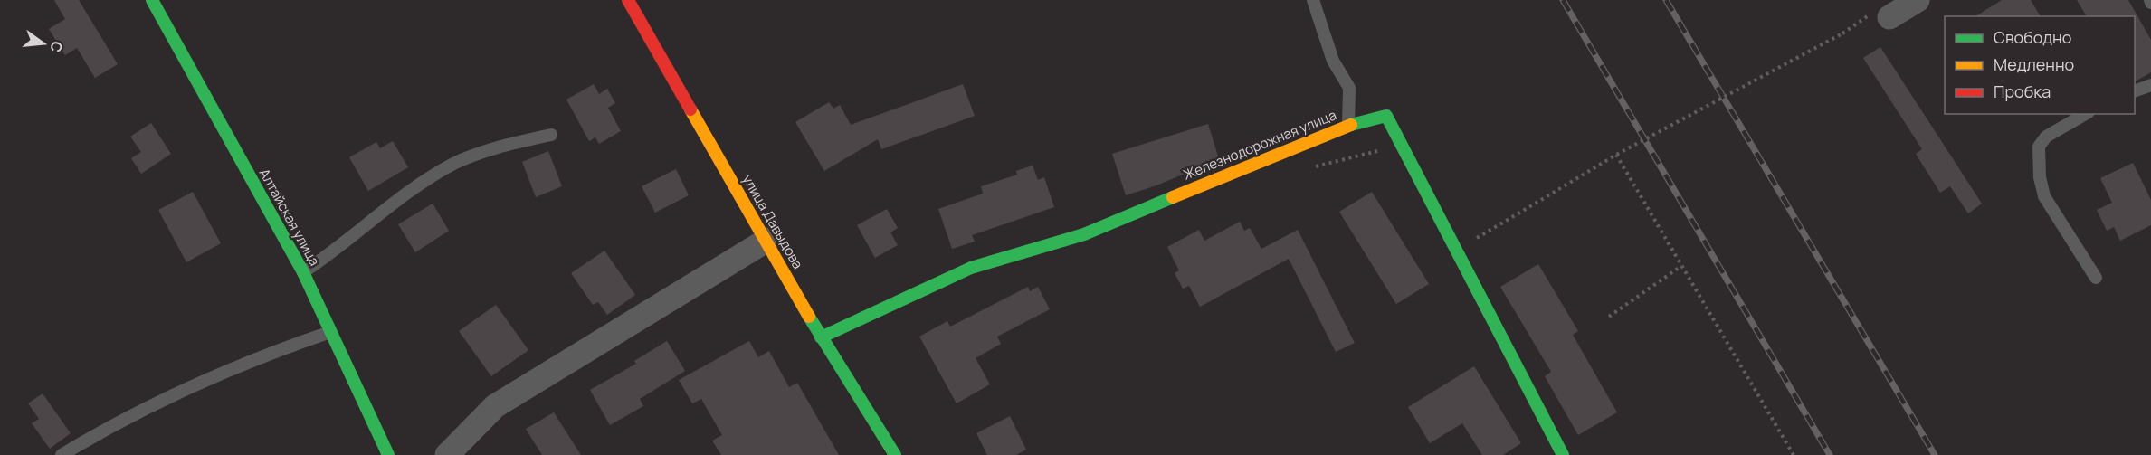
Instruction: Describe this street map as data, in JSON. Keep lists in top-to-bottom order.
{
  "streets": {
    "street": ["Железнодорожная улица", "Алтайская улица", "улица Давыдова"]
  },
  "crossings": [
    ["Железнодорожная улица", "улица Давыдова"]
  ],
  "legend": ["Свободно", "Медленно", "Пробка"],
  "north": "right"
}
